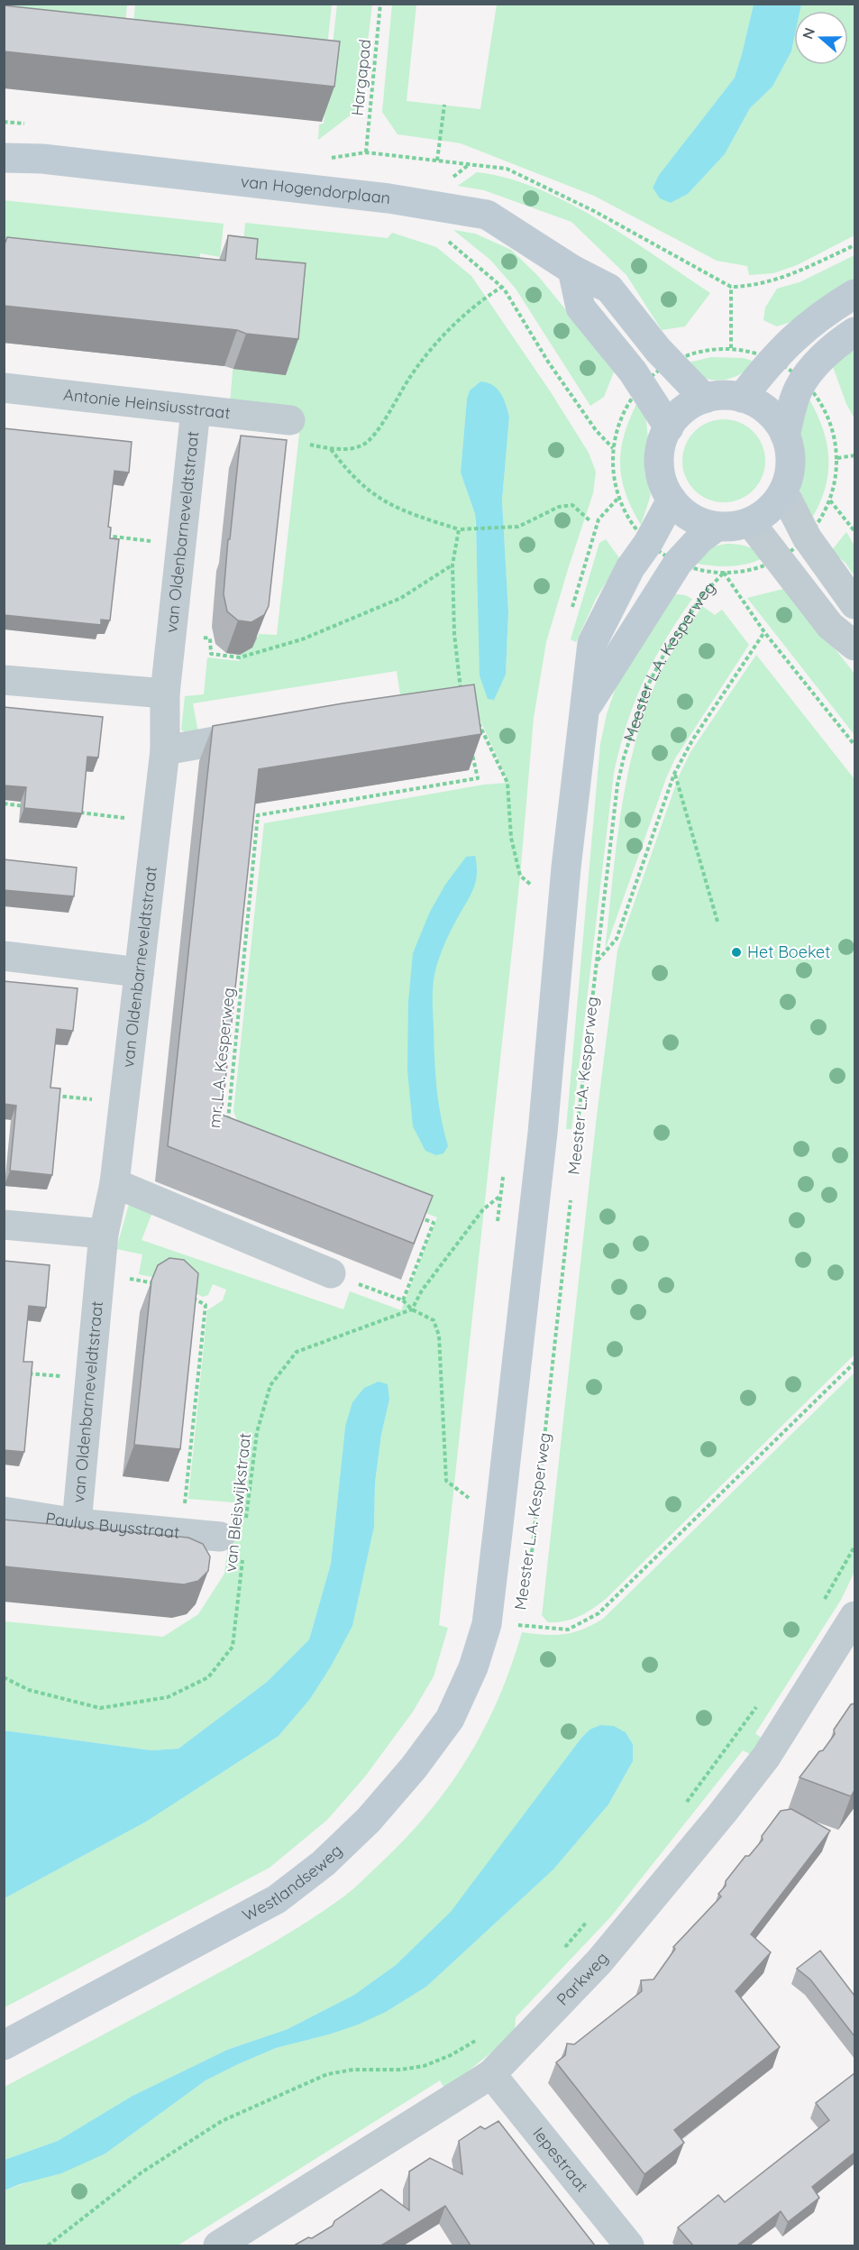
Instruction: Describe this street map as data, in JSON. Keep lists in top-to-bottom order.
{
  "streets": {
    "main road": ["van Hogendorplaan", "Meester L.A. Kesperweg", "Westlandseweg"],
    "street": [
      "Antonie Heinsiusstraat",
      "van Oldenbarneveldtstraat",
      "Paulus Buysstraat",
      "Parkweg",
      "Iepestraat"
    ],
    "path": ["Hargapad", "mr. L.A. Kesperweg", "van Bleiswijkstraat"]
  },
  "crossings": [
    ["van Hogendorplaan", "Meester L.A. Kesperweg"],
    ["Antonie Heinsiusstraat", "van Oldenbarneveldtstraat"],
    ["van Oldenbarneveldtstraat", "Paulus Buysstraat"],
    ["Meester L.A. Kesperweg", "Westlandseweg"],
    ["Parkweg", "Iepestraat"]
  ],
  "places": ["Het Boeket"],
  "north": "left"
}
